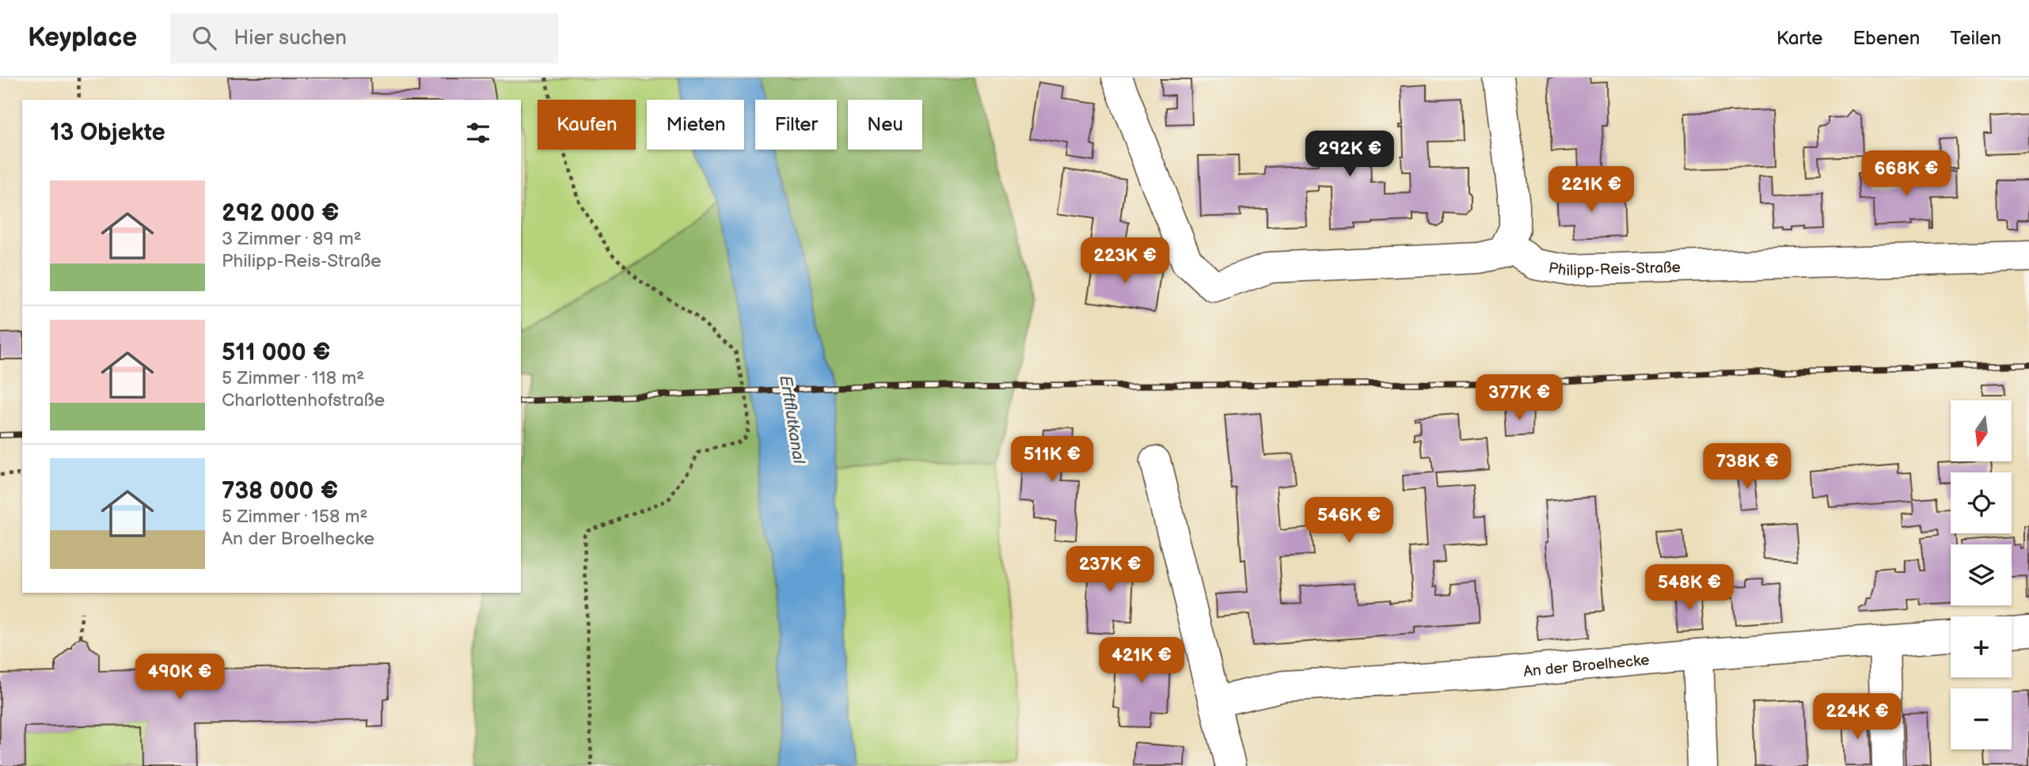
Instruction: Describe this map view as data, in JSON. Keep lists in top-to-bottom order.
{
  "streets": {
    "street": ["Philipp-Reis-Straße", "An der Broelhecke"]
  },
  "water": ["Erftflutkanal"],
  "north": "bottom",
  "page": {
    "header": "Keyplace",
    "search": "Hier suchen",
    "nav": ["Karte", "Ebenen", "Teilen"],
    "chip": [
      "Kaufen",
      "Mieten",
      "Filter",
      "Neu"
    ],
    "heading": "13 Objekte",
    "price": [
      "292K €",
      "668K €",
      "221K €",
      "223K €",
      "377K €",
      "511K €",
      "738K €",
      "546K €",
      "237K €",
      "548K €",
      "421K €",
      "490K €",
      "224K €"
    ],
    "list": [
      {
        "name": "292 000 €",
        "note": "3 Zimmer · 89 m² · Philipp-Reis-Straße"
      },
      {
        "name": "511 000 €",
        "note": "5 Zimmer · 118 m² · Charlottenhofstraße"
      },
      {
        "name": "738 000 €",
        "note": "5 Zimmer · 158 m² · An der Broelhecke"
      }
    ],
    "map_buttons": ["+", "−"]
  }
}
